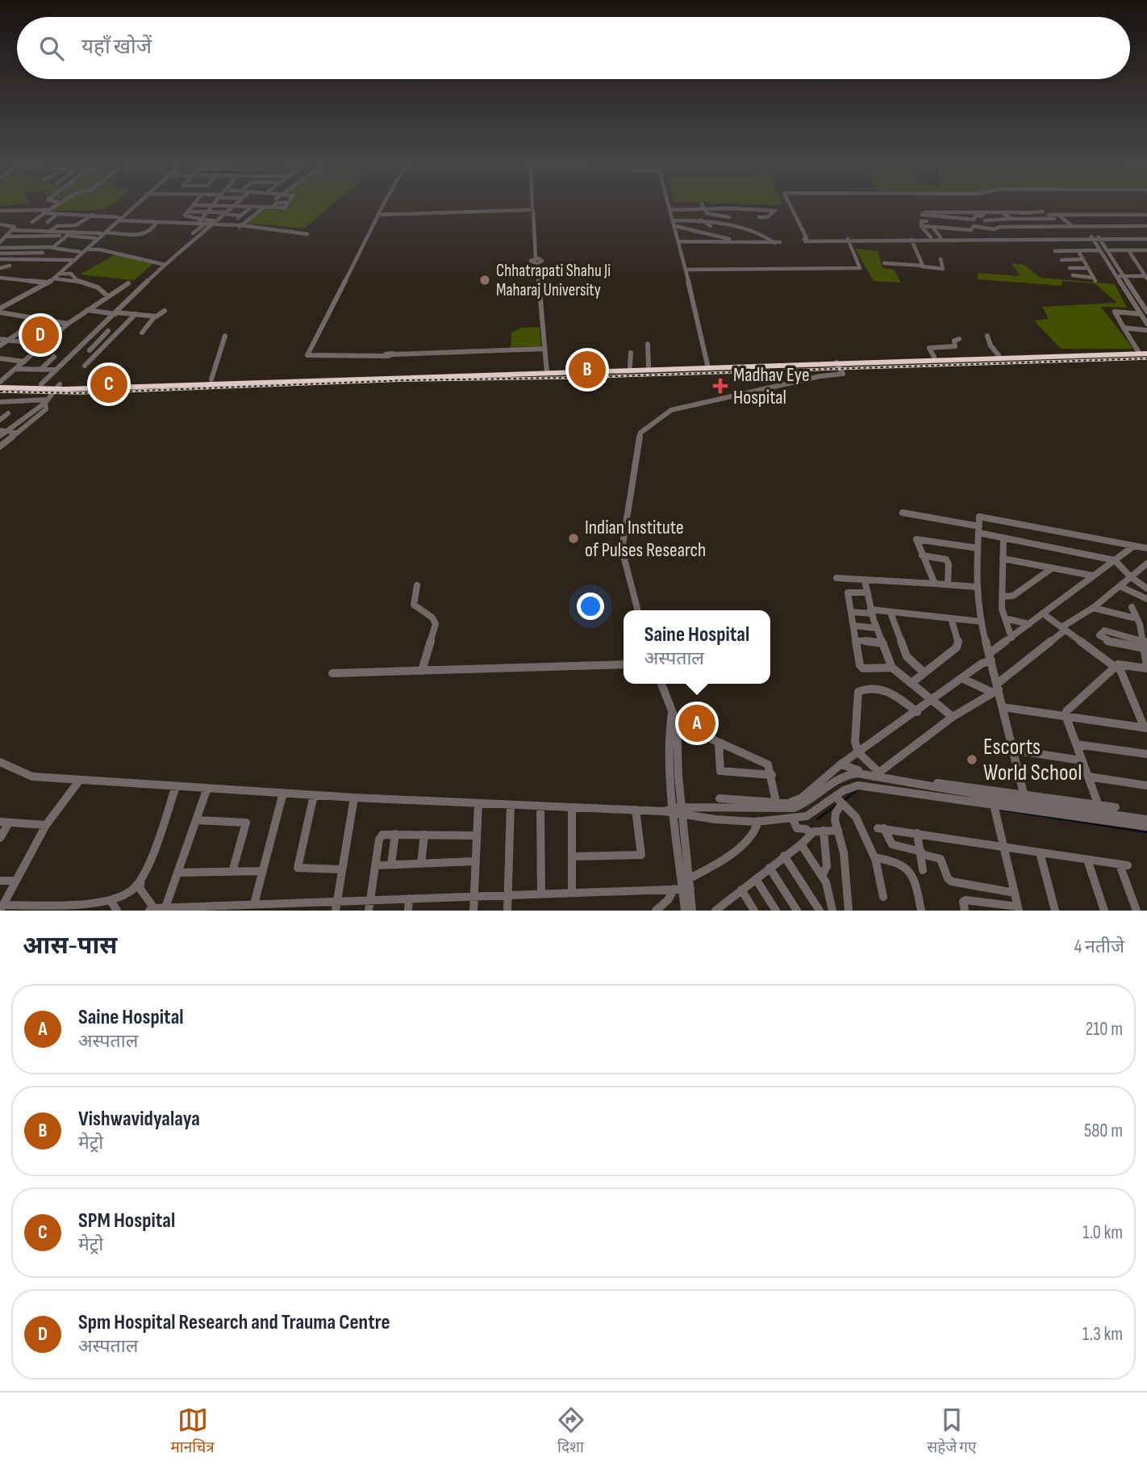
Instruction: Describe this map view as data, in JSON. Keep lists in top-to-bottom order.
{
  "places": {
    "other": ["Chhatrapati Shahu Ji Maharaj University", "Indian Institute of Pulses Research", "Escorts World School"],
    "health": ["Madhav Eye Hospital"]
  },
  "page": {
    "search": "यहाँ खोजें",
    "pins": [
      "D",
      "B",
      "C",
      "A"
    ],
    "popup": ["Saine Hospital", "अस्पताल"],
    "heading": ["आस-पास", "4 नतीजे"],
    "list": [
      {
        "mark": "A",
        "name": "Saine Hospital",
        "note": "अस्पताल",
        "value": "210 m"
      },
      {
        "mark": "B",
        "name": "Vishwavidyalaya",
        "note": "मेट्रो",
        "value": "580 m"
      },
      {
        "mark": "C",
        "name": "SPM Hospital",
        "note": "मेट्रो",
        "value": "1.0 km"
      },
      {
        "mark": "D",
        "name": "Spm Hospital Research and Trauma Centre",
        "note": "अस्पताल",
        "value": "1.3 km"
      }
    ],
    "nav": ["मानचित्र", "दिशा", "सहेजे गए"]
  }
}
